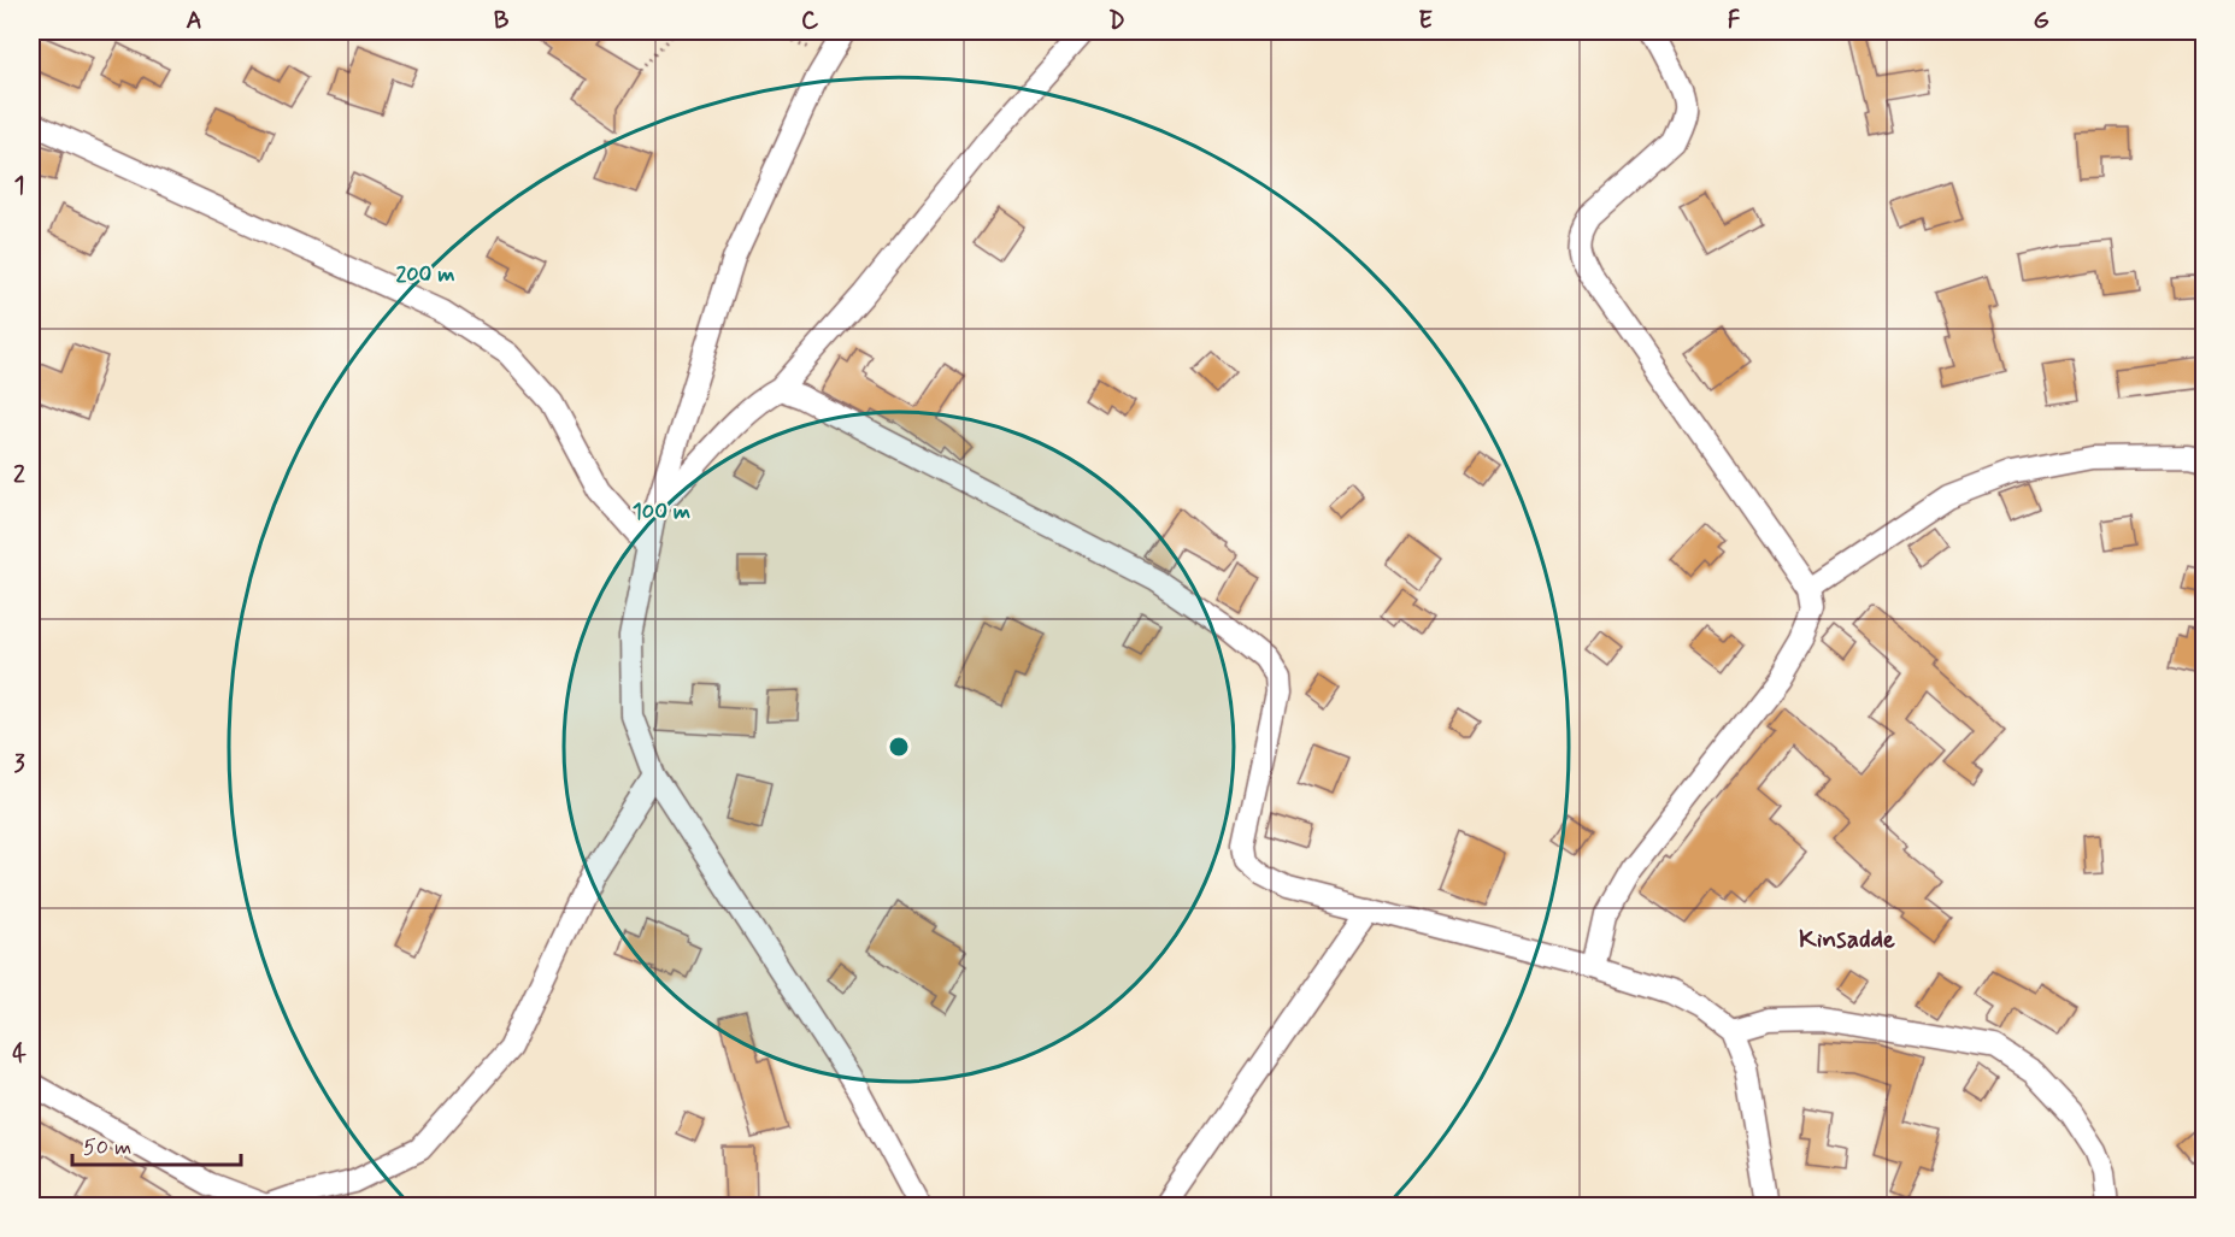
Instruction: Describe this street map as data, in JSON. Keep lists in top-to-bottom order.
{
  "districts": ["Kinsadde"],
  "scale_bar": "50 m",
  "grid": {
    "columns": [
      "A",
      "B",
      "C",
      "D",
      "E",
      "F",
      "G"
    ],
    "rows": [
      "1",
      "2",
      "3",
      "4"
    ]
  },
  "rings": ["200 m", "100 m"]
}
